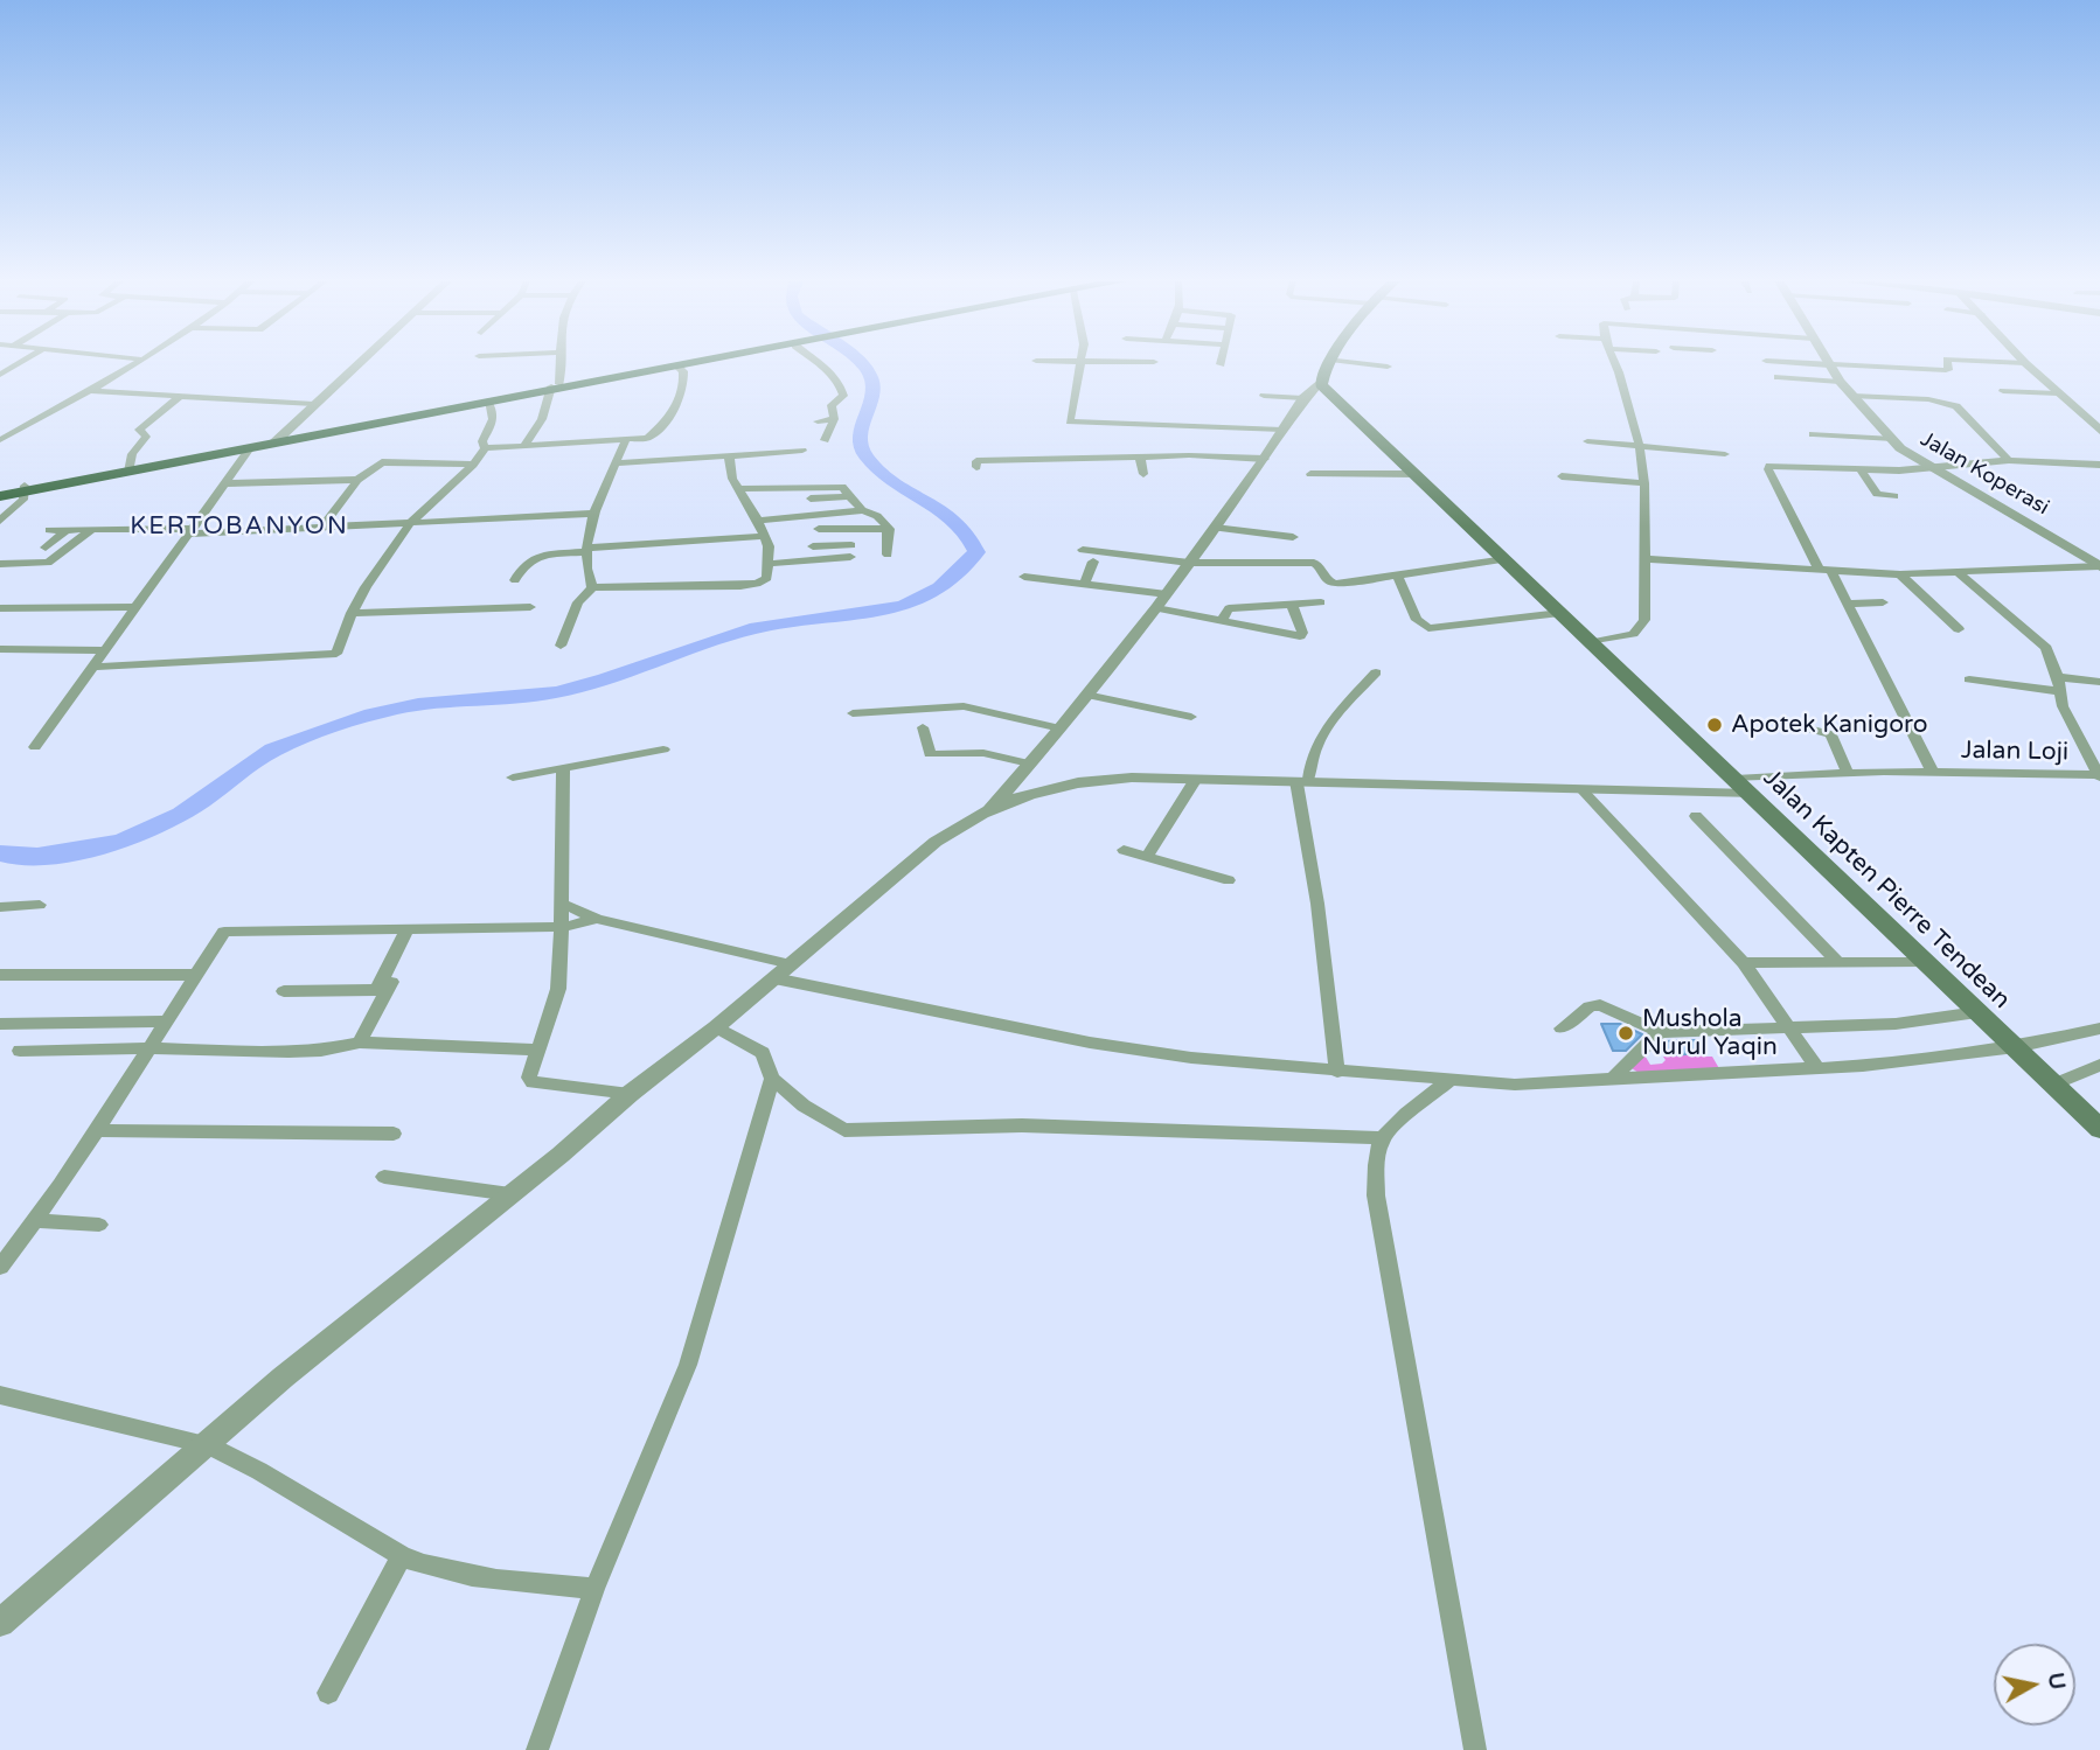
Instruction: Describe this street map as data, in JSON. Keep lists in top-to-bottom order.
{
  "streets": {
    "main road": ["Jalan Kapten Pierre Tendean"],
    "street": ["Jalan Koperasi", "Jalan Loji"]
  },
  "crossings": [
    ["Jalan Loji", "Jalan Kapten Pierre Tendean"]
  ],
  "districts": ["KERTOBANYON"],
  "places": ["Apotek Kanigoro", "Mushola Nurul Yaqin"],
  "north": "right"
}
